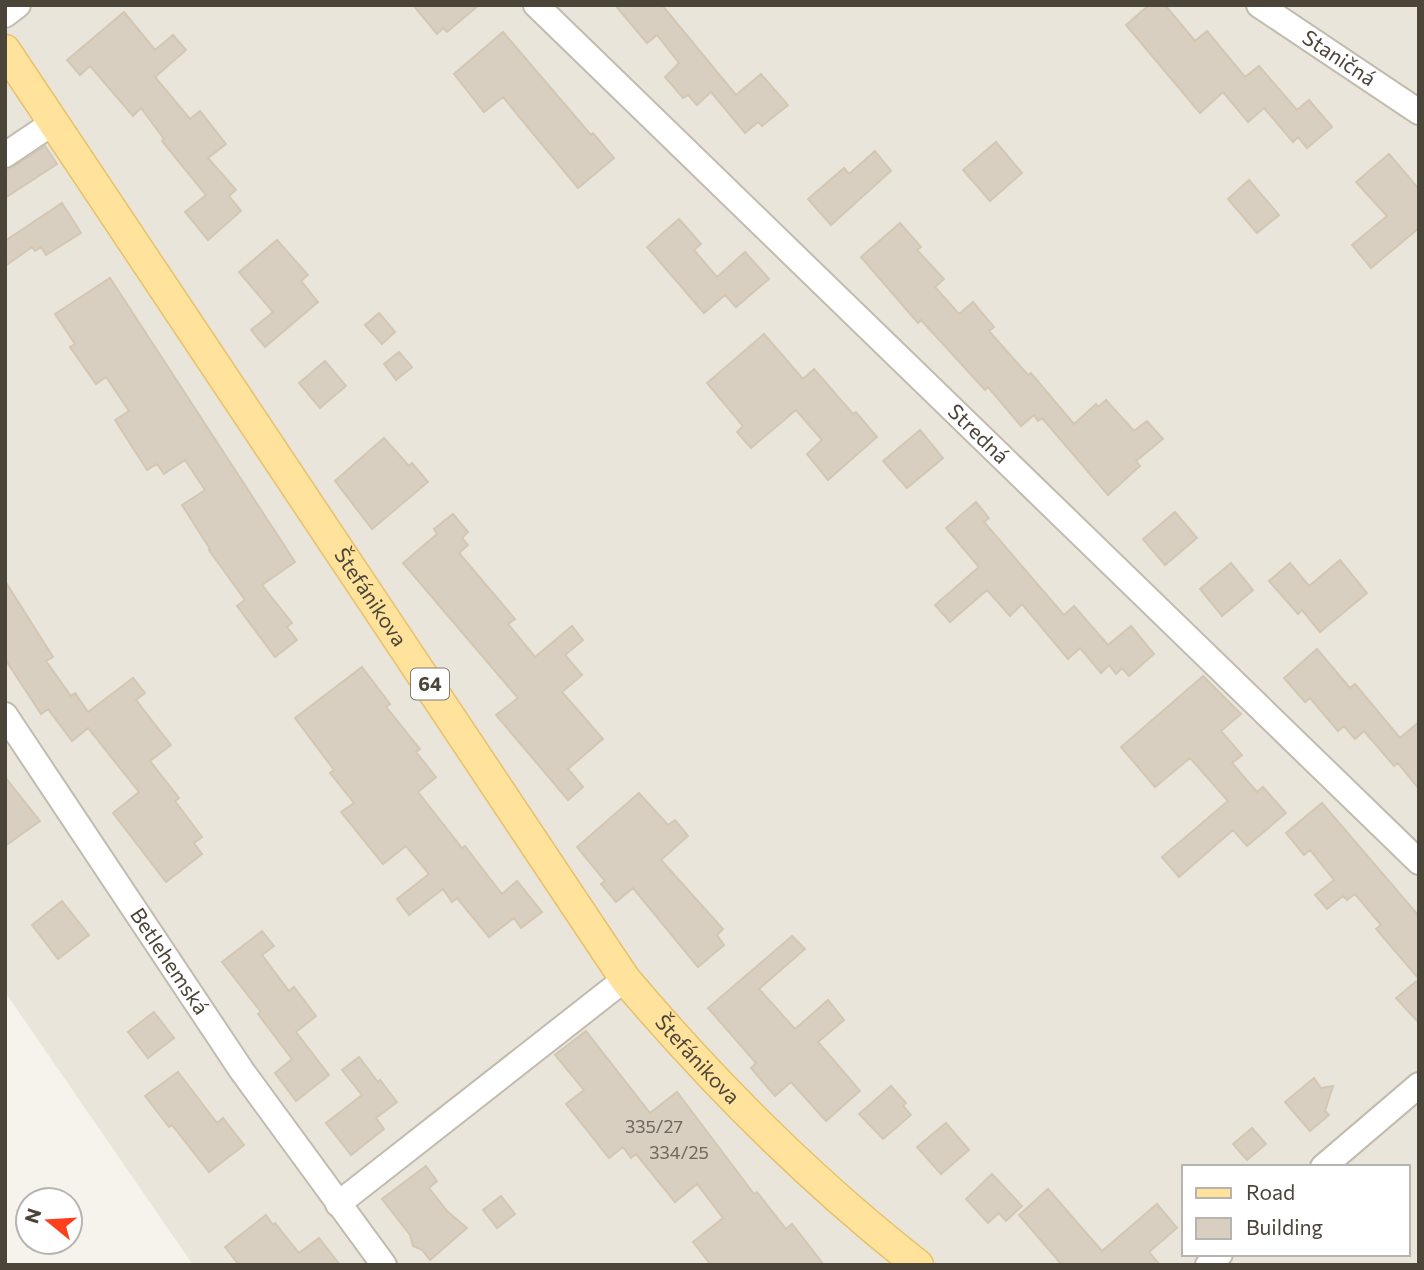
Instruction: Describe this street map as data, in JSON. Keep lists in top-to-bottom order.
{
  "streets": {
    "main road": ["Štefánikova", "64"],
    "street": ["Staničná", "Stredná", "Betlehemská"]
  },
  "house_numbers": ["335/27", "334/25"],
  "legend": ["Road", "Building"],
  "north": "left"
}
